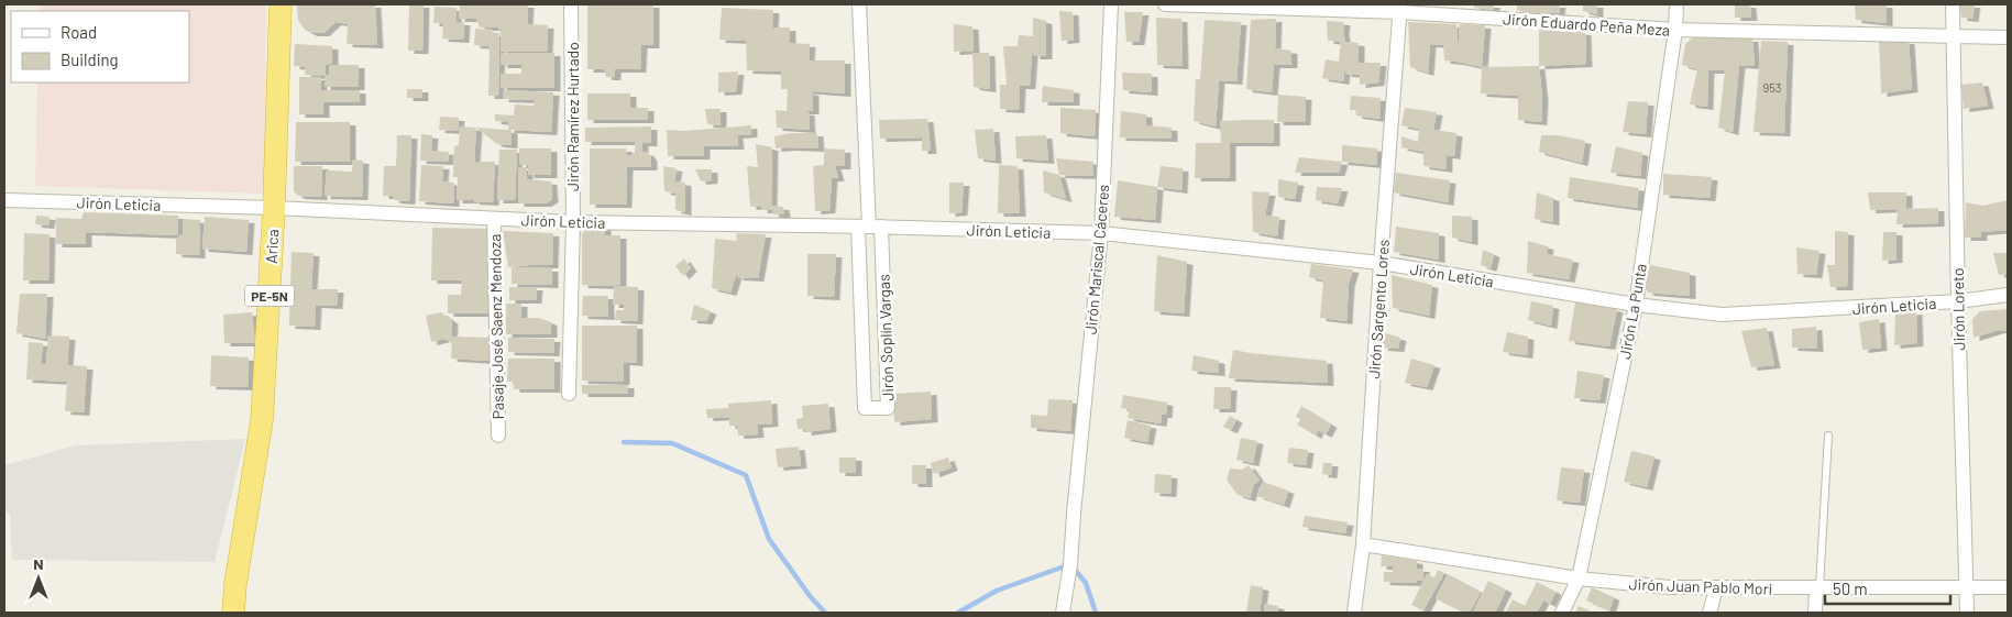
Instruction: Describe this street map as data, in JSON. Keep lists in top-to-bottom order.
{
  "streets": {
    "highway": ["Arica", "PE-5N"],
    "street": [
      "Jirón Eduardo Peña Meza",
      "Jirón Ramírez Hurtado",
      "Jirón Leticia",
      "Jirón Mariscal Cáceres",
      "Jirón Sargento Lores",
      "Jirón Loreto",
      "Jirón La Punta",
      "Pasaje José Saenz Mendoza",
      "Jirón Soplín Vargas",
      "Jirón Juan Pablo Mori"
    ]
  },
  "crossings": [
    ["Jirón Eduardo Peña Meza", "Jirón Sargento Lores"],
    ["Jirón Eduardo Peña Meza", "Jirón Loreto"],
    ["Jirón Eduardo Peña Meza", "Jirón La Punta"],
    ["Jirón Ramírez Hurtado", "Jirón Leticia"],
    ["Jirón Leticia", "Arica"],
    ["Jirón Leticia", "Jirón Mariscal Cáceres"],
    ["Jirón Leticia", "Jirón Sargento Lores"],
    ["Jirón Leticia", "Jirón Loreto"],
    ["Jirón Leticia", "Jirón La Punta"],
    ["Jirón Leticia", "Pasaje José Saenz Mendoza"],
    ["Jirón Leticia", "Jirón Soplín Vargas"],
    ["Jirón Sargento Lores", "Jirón Juan Pablo Mori"],
    ["Jirón Loreto", "Jirón Juan Pablo Mori"],
    ["Jirón La Punta", "Jirón Juan Pablo Mori"]
  ],
  "house_numbers": ["953"],
  "legend": ["Road", "Building"],
  "scale_bar": "50 m",
  "north": "top"
}
